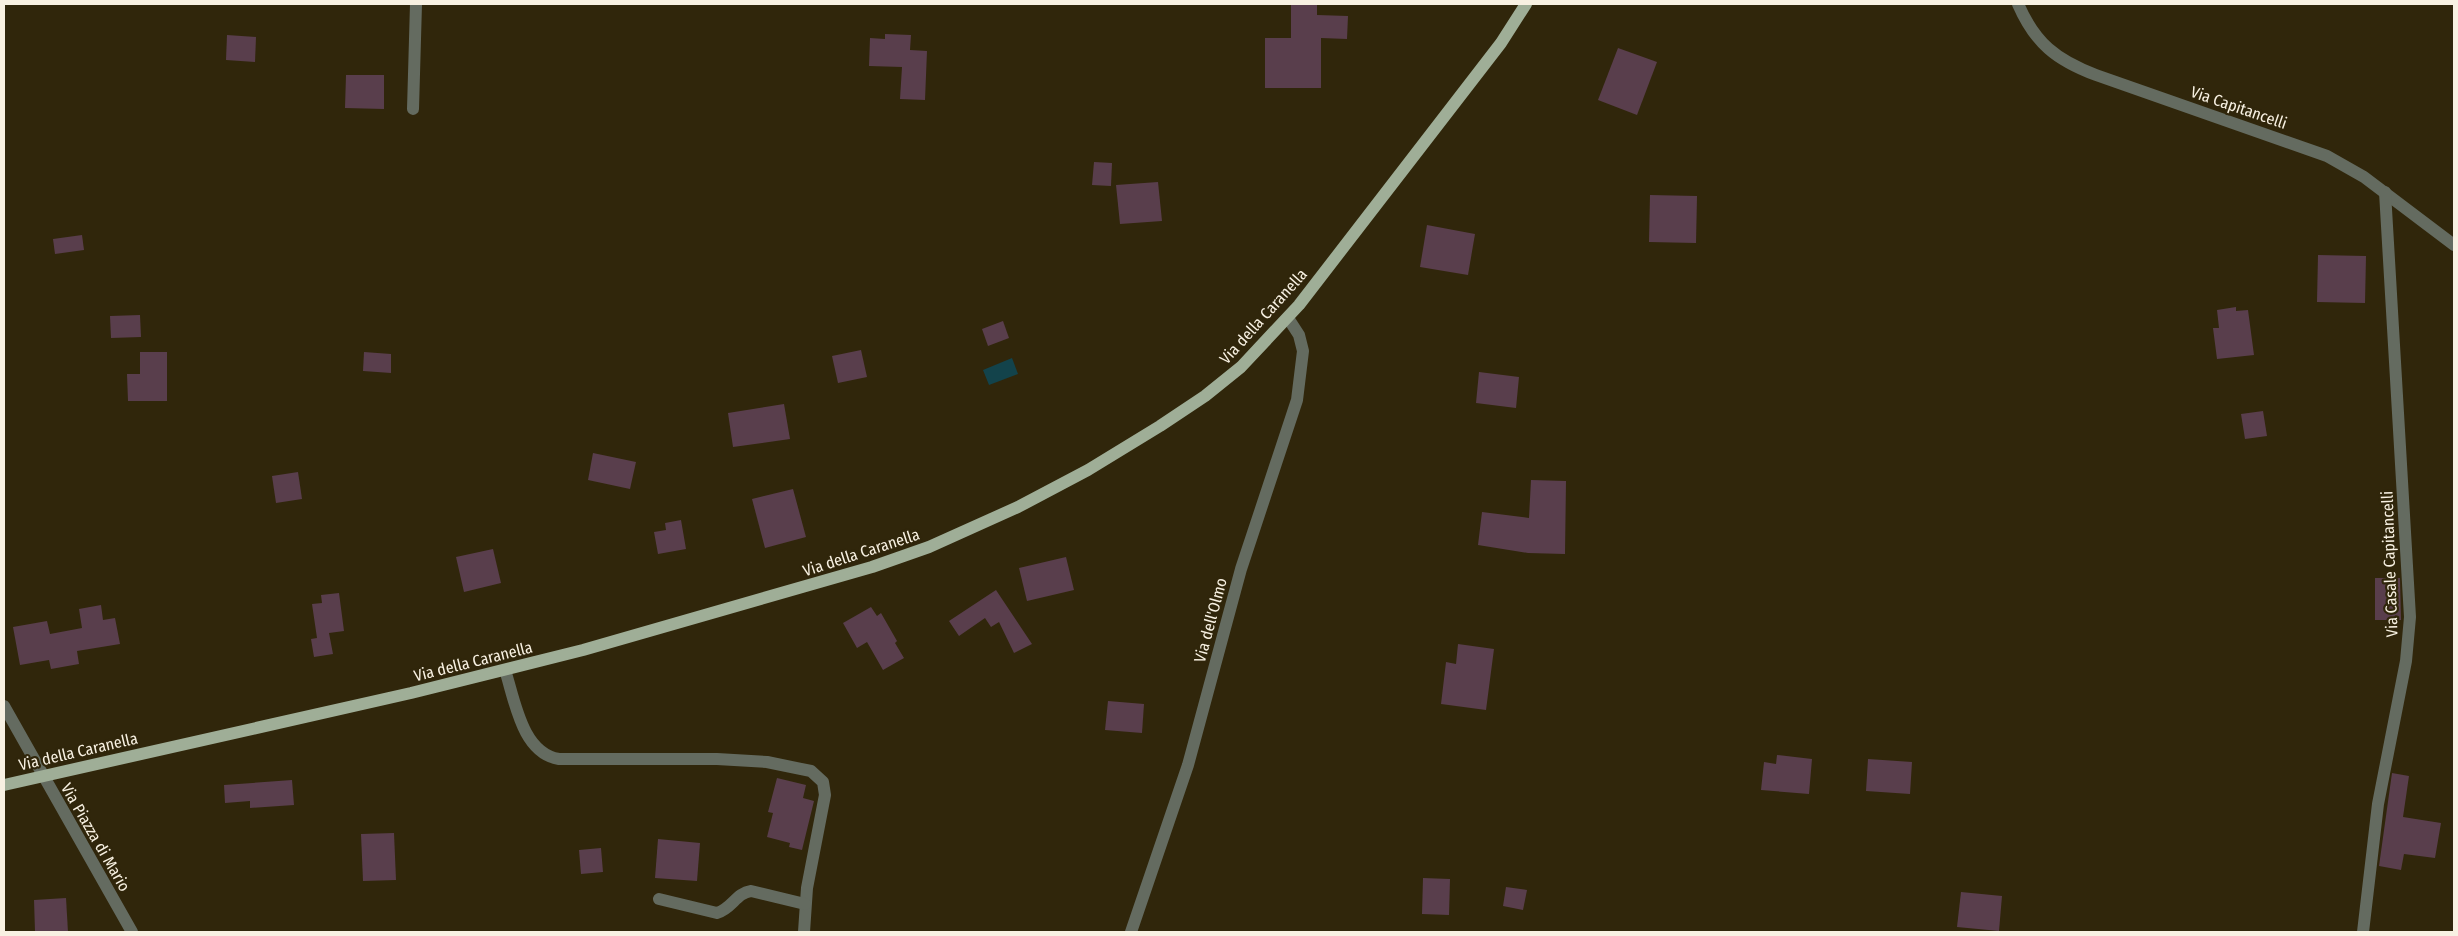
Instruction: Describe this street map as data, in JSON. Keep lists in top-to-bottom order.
{
  "streets": {
    "main road": ["Via della Caranella"],
    "street": [
      "Via Capitancelli",
      "Via Casale Capitancelli",
      "Via dell'Olmo",
      "Via Piazza di Mario"
    ]
  },
  "crossings": [
    ["Via Capitancelli", "Via Casale Capitancelli"],
    ["Via della Caranella", "Via dell'Olmo"],
    ["Via della Caranella", "Via Piazza di Mario"]
  ]
}
